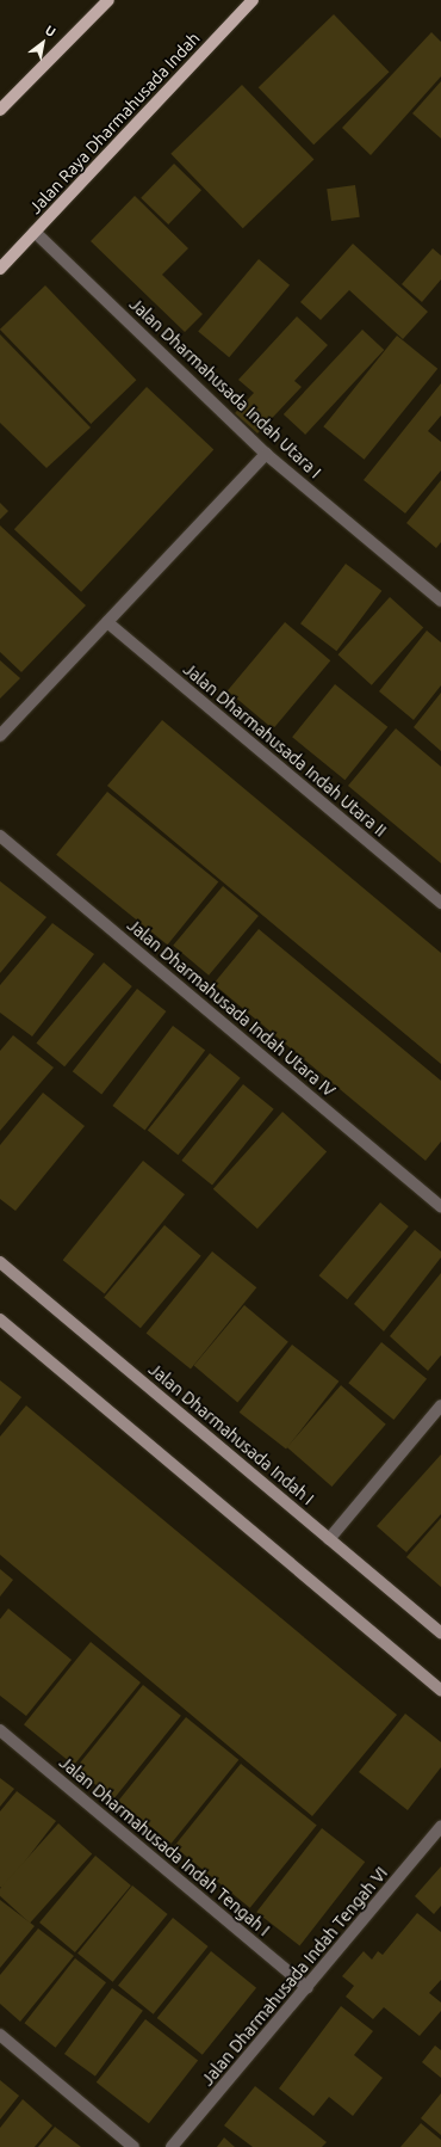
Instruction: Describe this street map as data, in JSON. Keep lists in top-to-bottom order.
{
  "streets": {
    "main road": ["Jalan Raya Dharmahusada Indah", "Jalan Dharmahusada Indah I"],
    "street": [
      "Jalan Dharmahusada Indah Utara I",
      "Jalan Dharmahusada Indah Utara II",
      "Jalan Dharmahusada Indah Utara IV",
      "Jalan Dharmahusada Indah Tengah I",
      "Jalan Dharmahusada Indah Tengah VI"
    ]
  },
  "crossings": [
    ["Jalan Raya Dharmahusada Indah", "Jalan Dharmahusada Indah Utara I"],
    ["Jalan Dharmahusada Indah Tengah I", "Jalan Dharmahusada Indah Tengah VI"]
  ],
  "north": "top right"
}
